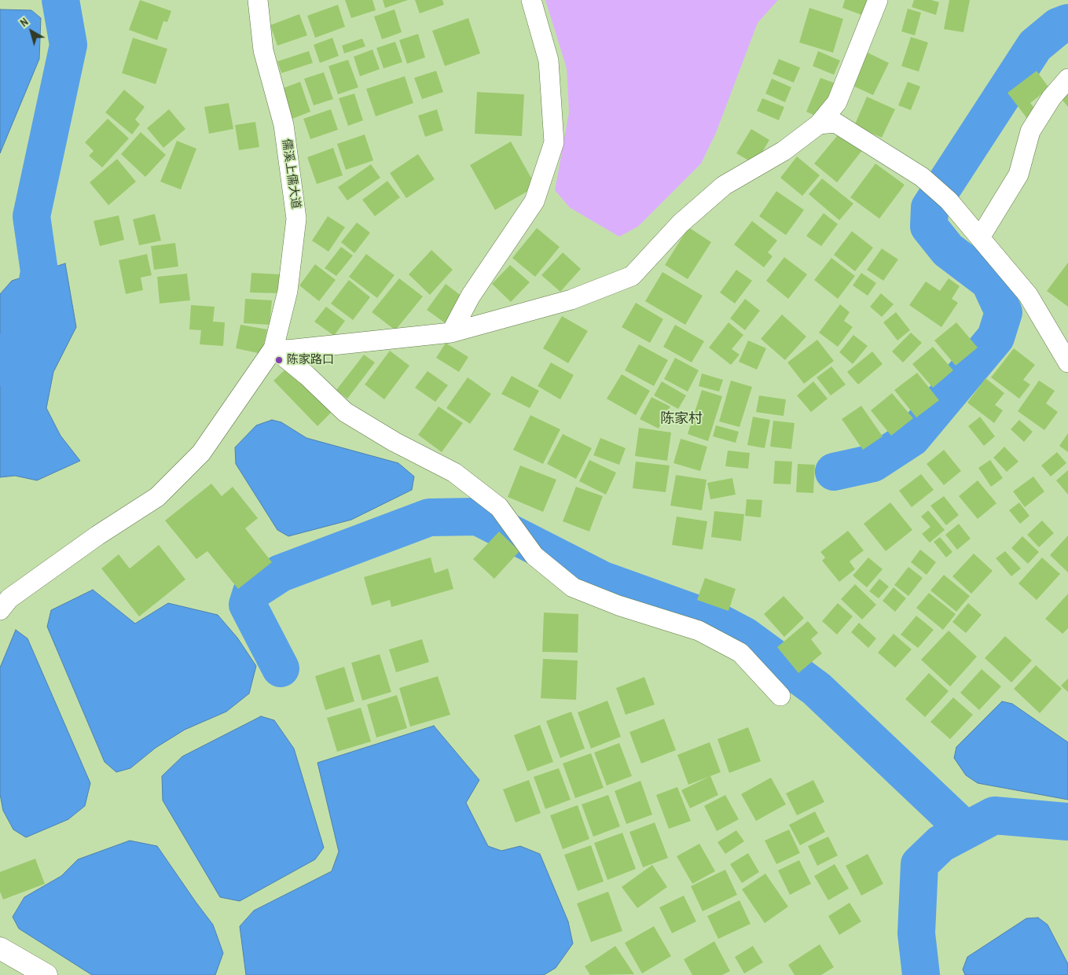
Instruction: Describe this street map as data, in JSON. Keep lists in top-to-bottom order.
{
  "streets": {
    "street": ["儒溪上儒大道"]
  },
  "districts": ["陈家村"],
  "places": ["陈家路口"],
  "north": "top left"
}
